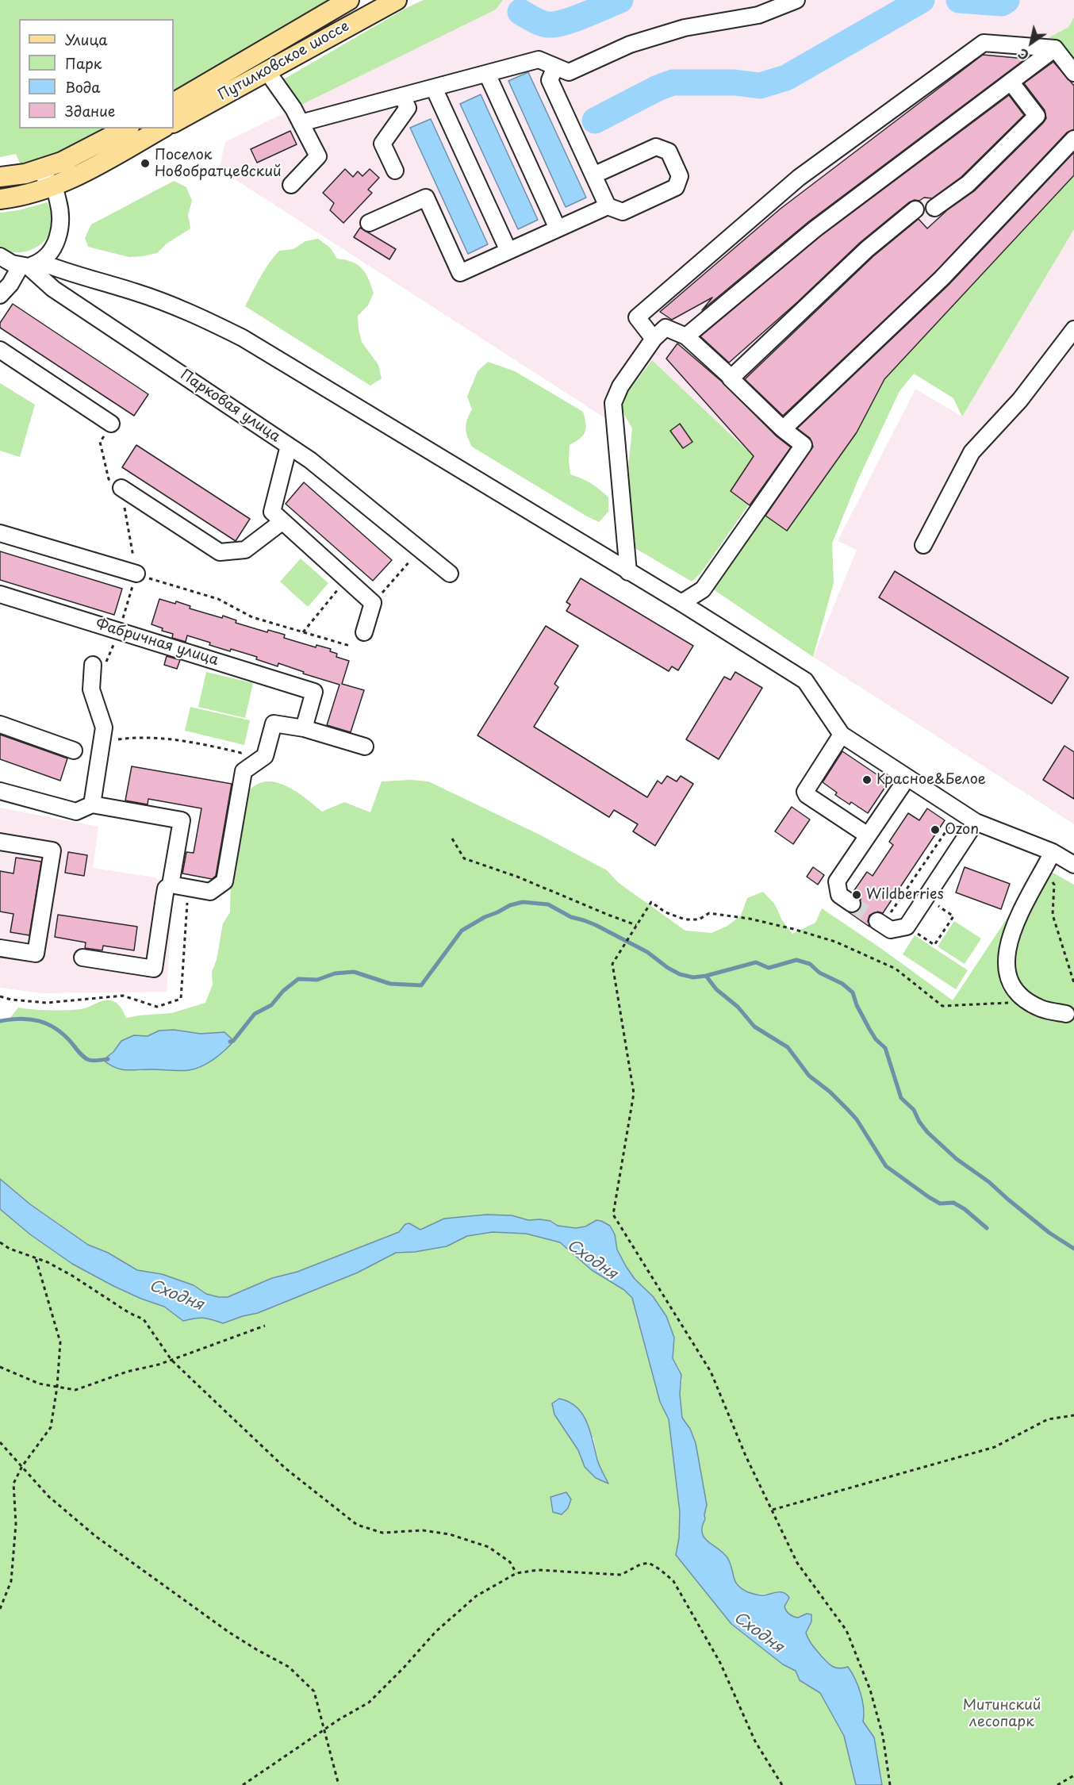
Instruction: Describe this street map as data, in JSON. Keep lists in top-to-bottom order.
{
  "streets": {
    "main road": ["Путилковское шоссе"],
    "street": ["Парковая улица", "Фабричная улица"]
  },
  "water": ["Сходня"],
  "parks": ["Митинский лесопарк"],
  "places": [
    "Поселок Новобратцевский",
    "Красное&Белое",
    "Ozon",
    "Wildberries"
  ],
  "legend": [
    "Улица",
    "Парк",
    "Вода",
    "Здание"
  ],
  "north": "bottom left"
}
